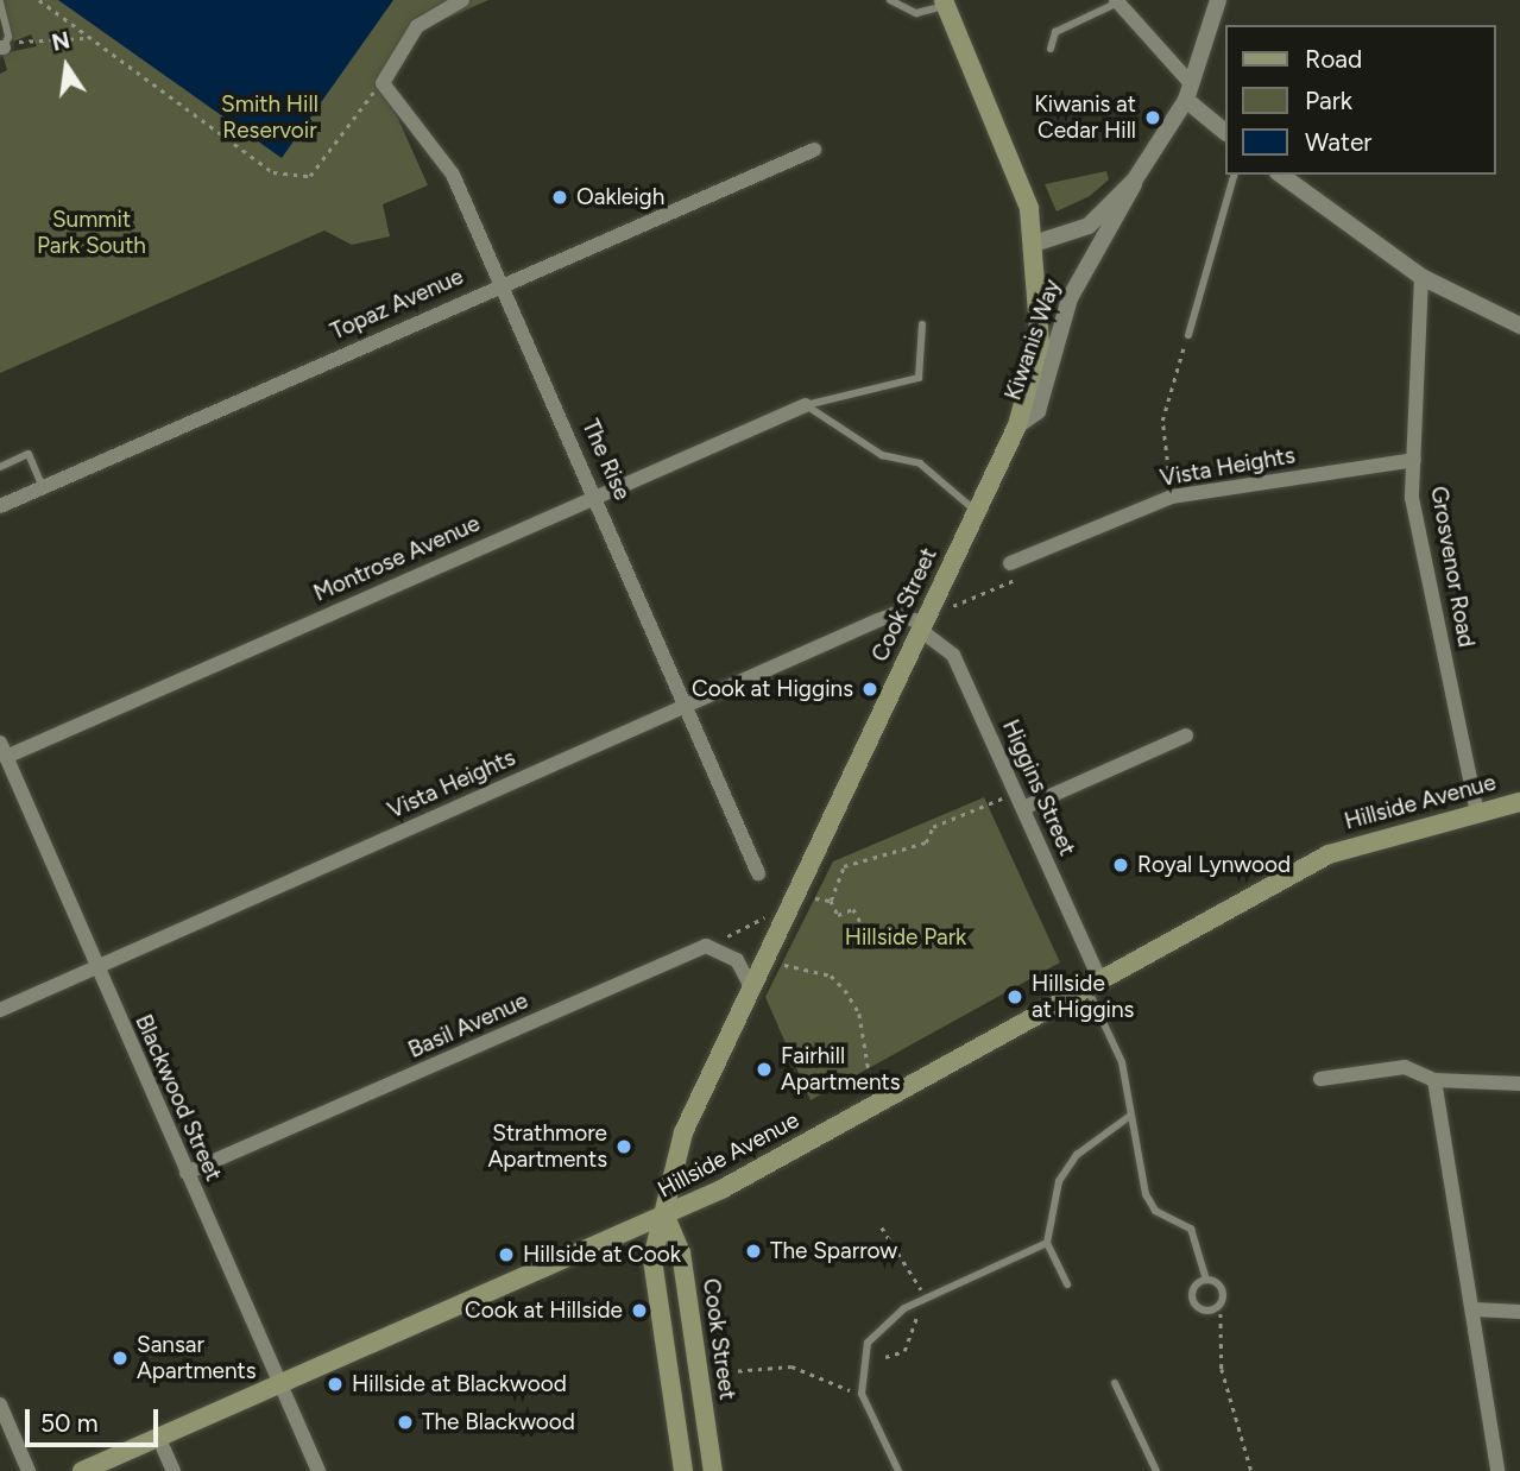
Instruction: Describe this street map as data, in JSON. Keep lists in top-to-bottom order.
{
  "streets": {
    "main road": ["Cook Street", "Hillside Avenue"],
    "street": [
      "Topaz Avenue",
      "Kiwanis Way",
      "The Rise",
      "Vista Heights",
      "Montrose Avenue",
      "Grosvenor Road",
      "Higgins Street",
      "Basil Avenue",
      "Blackwood Street"
    ]
  },
  "crossings": [
    ["Topaz Avenue", "The Rise"],
    ["Kiwanis Way", "Cook Street"],
    ["The Rise", "Vista Heights"],
    ["The Rise", "Montrose Avenue"],
    ["Vista Heights", "Grosvenor Road"],
    ["Vista Heights", "Cook Street"],
    ["Vista Heights", "Higgins Street"],
    ["Vista Heights", "Blackwood Street"],
    ["Montrose Avenue", "Blackwood Street"],
    ["Grosvenor Road", "Hillside Avenue"],
    ["Cook Street", "Higgins Street"],
    ["Cook Street", "Hillside Avenue"],
    ["Higgins Street", "Hillside Avenue"],
    ["Hillside Avenue", "Blackwood Street"],
    ["Basil Avenue", "Blackwood Street"]
  ],
  "parks": ["Smith Hill Reservoir", "Summit Park South", "Hillside Park"],
  "places": [
    "Kiwanis at Cedar Hill",
    "Oakleigh",
    "Cook at Higgins",
    "Royal Lynwood",
    "Hillside at Higgins",
    "Fairhill Apartments",
    "Strathmore Apartments",
    "The Sparrow",
    "Hillside at Cook",
    "Cook at Hillside",
    "Sansar Apartments",
    "Hillside at Blackwood",
    "The Blackwood"
  ],
  "legend": ["Road", "Park", "Water"],
  "scale_bar": "50 m",
  "north": "top"
}
